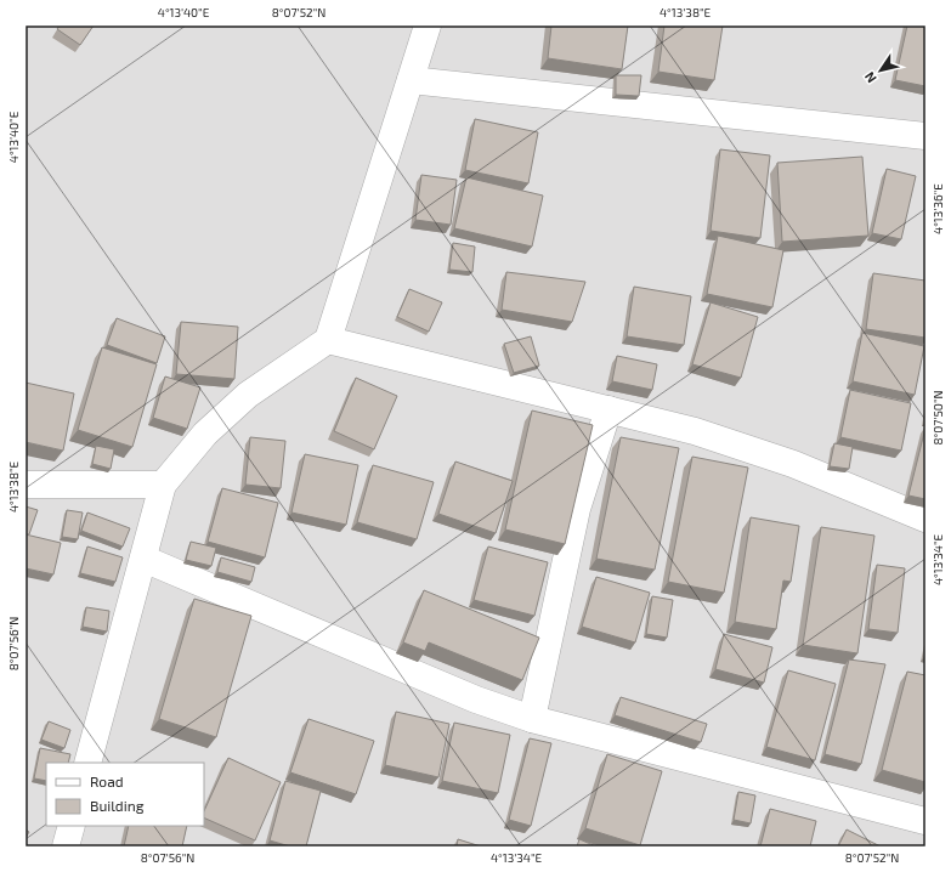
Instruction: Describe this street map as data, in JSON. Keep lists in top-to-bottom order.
{
  "legend": ["Road", "Building"],
  "north": "bottom left",
  "coordinates": [
    "4°13'40\"E",
    "8°07'52\"N",
    "4°13'38\"E",
    "4°13'36\"E",
    "8°07'50\"N",
    "4°13'34\"E",
    "8°07'56\"N"
  ]
}
